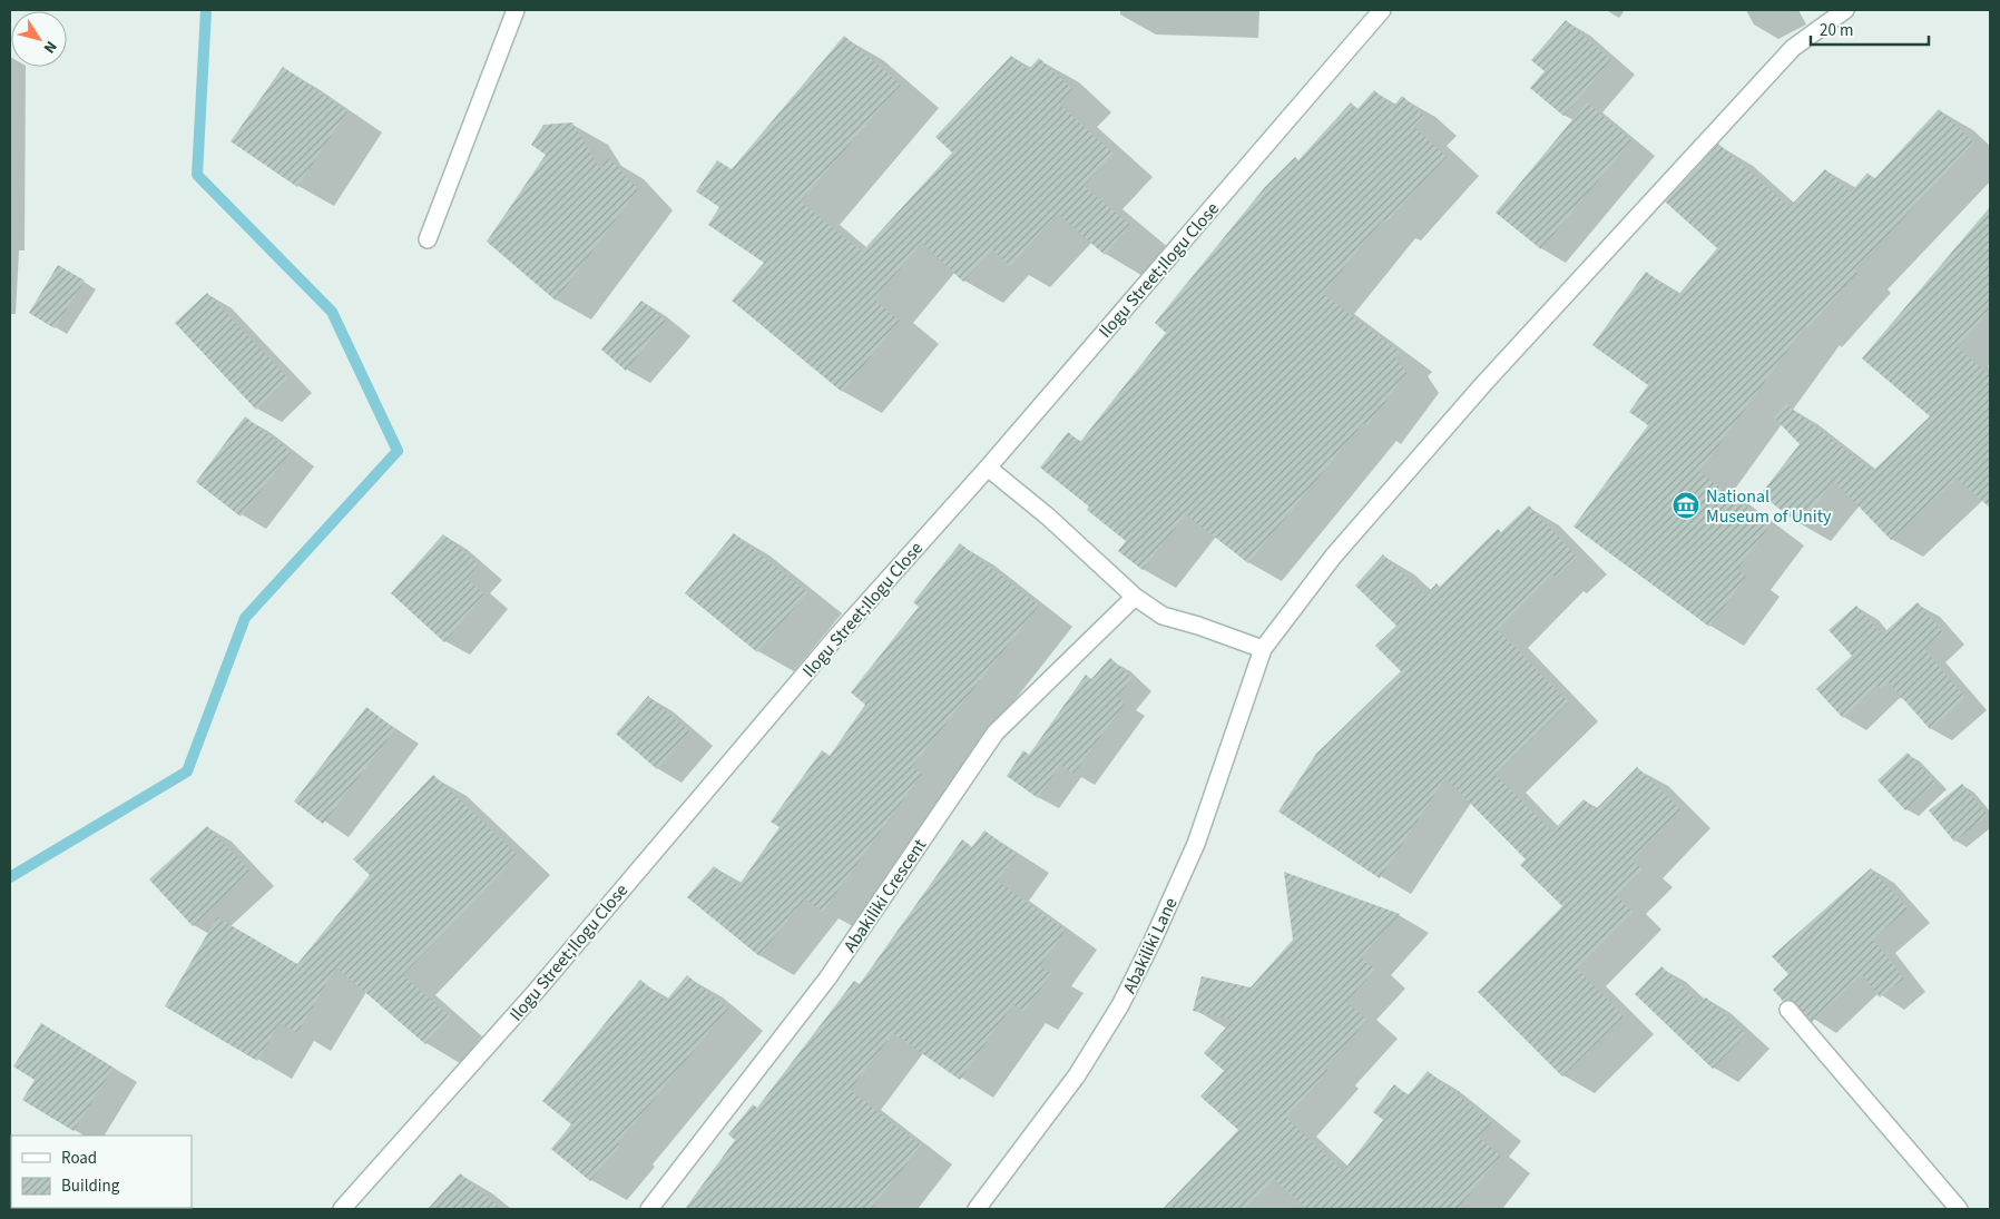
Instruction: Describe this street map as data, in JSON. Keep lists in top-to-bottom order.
{
  "streets": {
    "street": ["Ilogu Street;Ilogu Close", "Abakiliki Crescent", "Abakiliki Lane"]
  },
  "places": {
    "museum": ["National Museum of Unity"]
  },
  "legend": ["Road", "Building"],
  "scale_bar": "20 m",
  "north": "bottom right"
}
